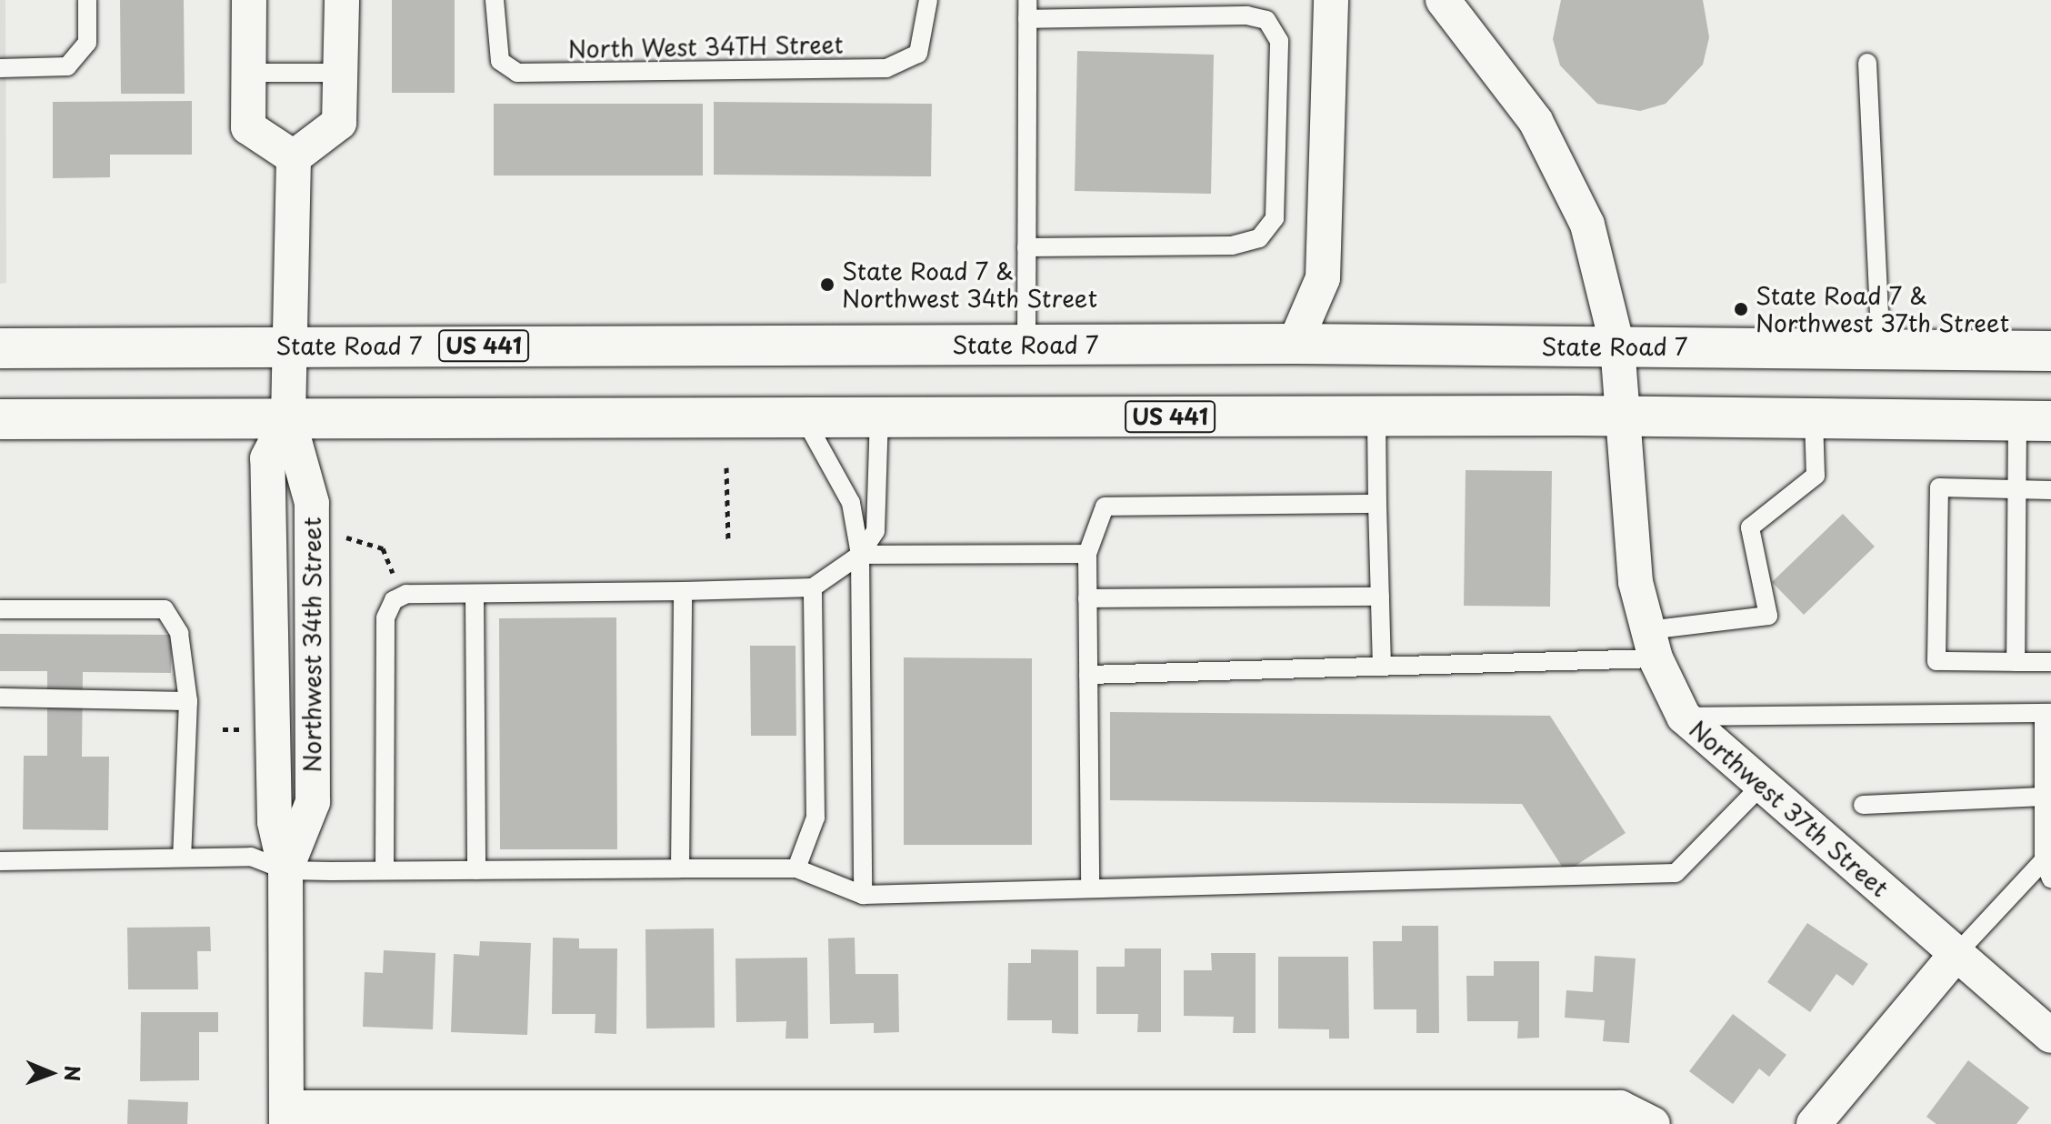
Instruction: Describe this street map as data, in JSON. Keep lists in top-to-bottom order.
{
  "streets": {
    "main road": ["State Road 7", "US 441"],
    "street": ["Northwest 34th Street", "Northwest 37th Street"],
    "lane": ["North West 34TH Street"]
  },
  "crossings": [
    ["State Road 7", "Northwest 34th Street"],
    ["State Road 7", "Northwest 37th Street"],
    ["US 441", "Northwest 34th Street"],
    ["US 441", "Northwest 37th Street"]
  ],
  "places": ["State Road 7 & Northwest 34th Street", "State Road 7 & Northwest 37th Street"],
  "north": "right"
}
